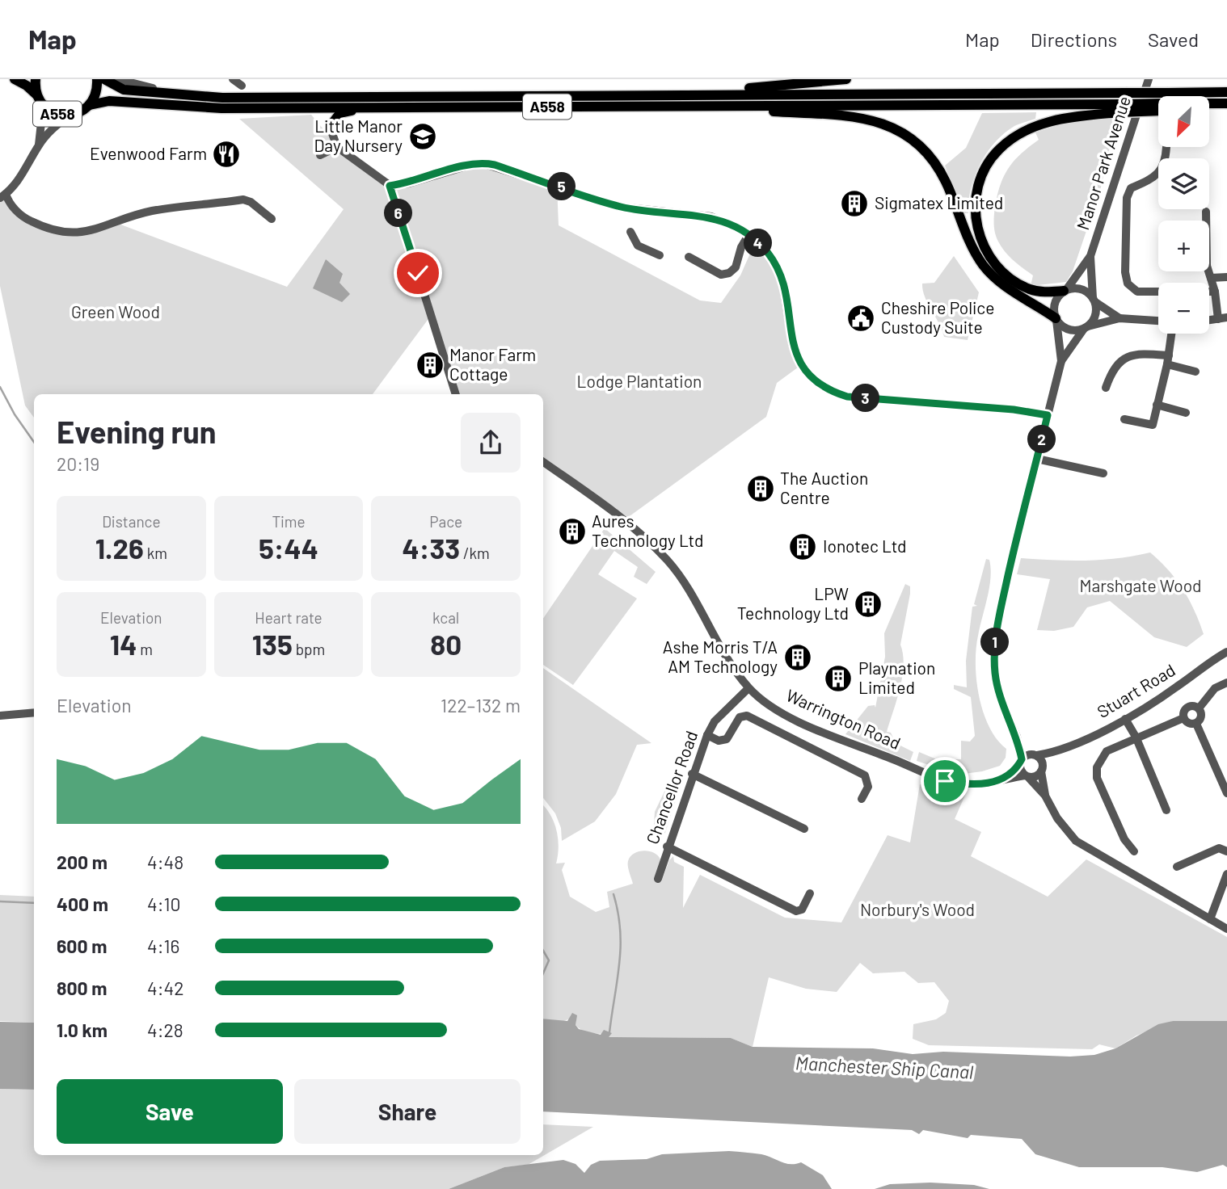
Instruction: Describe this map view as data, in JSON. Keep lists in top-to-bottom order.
{
  "streets": {
    "main road": ["A558"],
    "street": [
      "Manor Park Avenue",
      "Stuart Road",
      "Warrington Road",
      "Chancellor Road"
    ]
  },
  "crossings": [
    ["Stuart Road", "Warrington Road"],
    ["Warrington Road", "Chancellor Road"]
  ],
  "water": ["Manchester Ship Canal"],
  "parks": [
    "Green Wood",
    "Lodge Plantation",
    "Marshgate Wood",
    "Norbury's Wood"
  ],
  "places": {
    "school or university": ["Little Manor Day Nursery"],
    "restaurant": ["Evenwood Farm"],
    "building": [
      "Sigmatex Limited",
      "Manor Farm Cottage",
      "The Auction Centre",
      "Aures Technology Ltd",
      "Ionotec Ltd",
      "LPW Technology Ltd",
      "Ashe Morris T/A AM Technology",
      "Playnation Limited"
    ],
    "public building": ["Cheshire Police Custody Suite"]
  },
  "north": "bottom left",
  "page": {
    "header": "Map",
    "nav": ["Map", "Directions", "Saved"],
    "map_buttons": ["+", "−"],
    "pins": [
      "5",
      "6",
      "4",
      "3",
      "2",
      "1"
    ],
    "heading": ["Evening run", "20:19"],
    "stats": [
      ["Distance", "1.26 km"],
      ["Time", "5:44"],
      ["Pace", "4:33 /km"],
      ["Elevation", "14 m"],
      ["Heart rate", "135 bpm"],
      ["kcal", "80"]
    ],
    "chart": ["Elevation", "122–132 m"],
    "list": [
      {
        "name": "200 m",
        "note": "4:48"
      },
      {
        "name": "400 m",
        "note": "4:10"
      },
      {
        "name": "600 m",
        "note": "4:16"
      },
      {
        "name": "800 m",
        "note": "4:42"
      },
      {
        "name": "1.0 km",
        "note": "4:28"
      }
    ],
    "buttons": ["Save", "Share"]
  }
}
